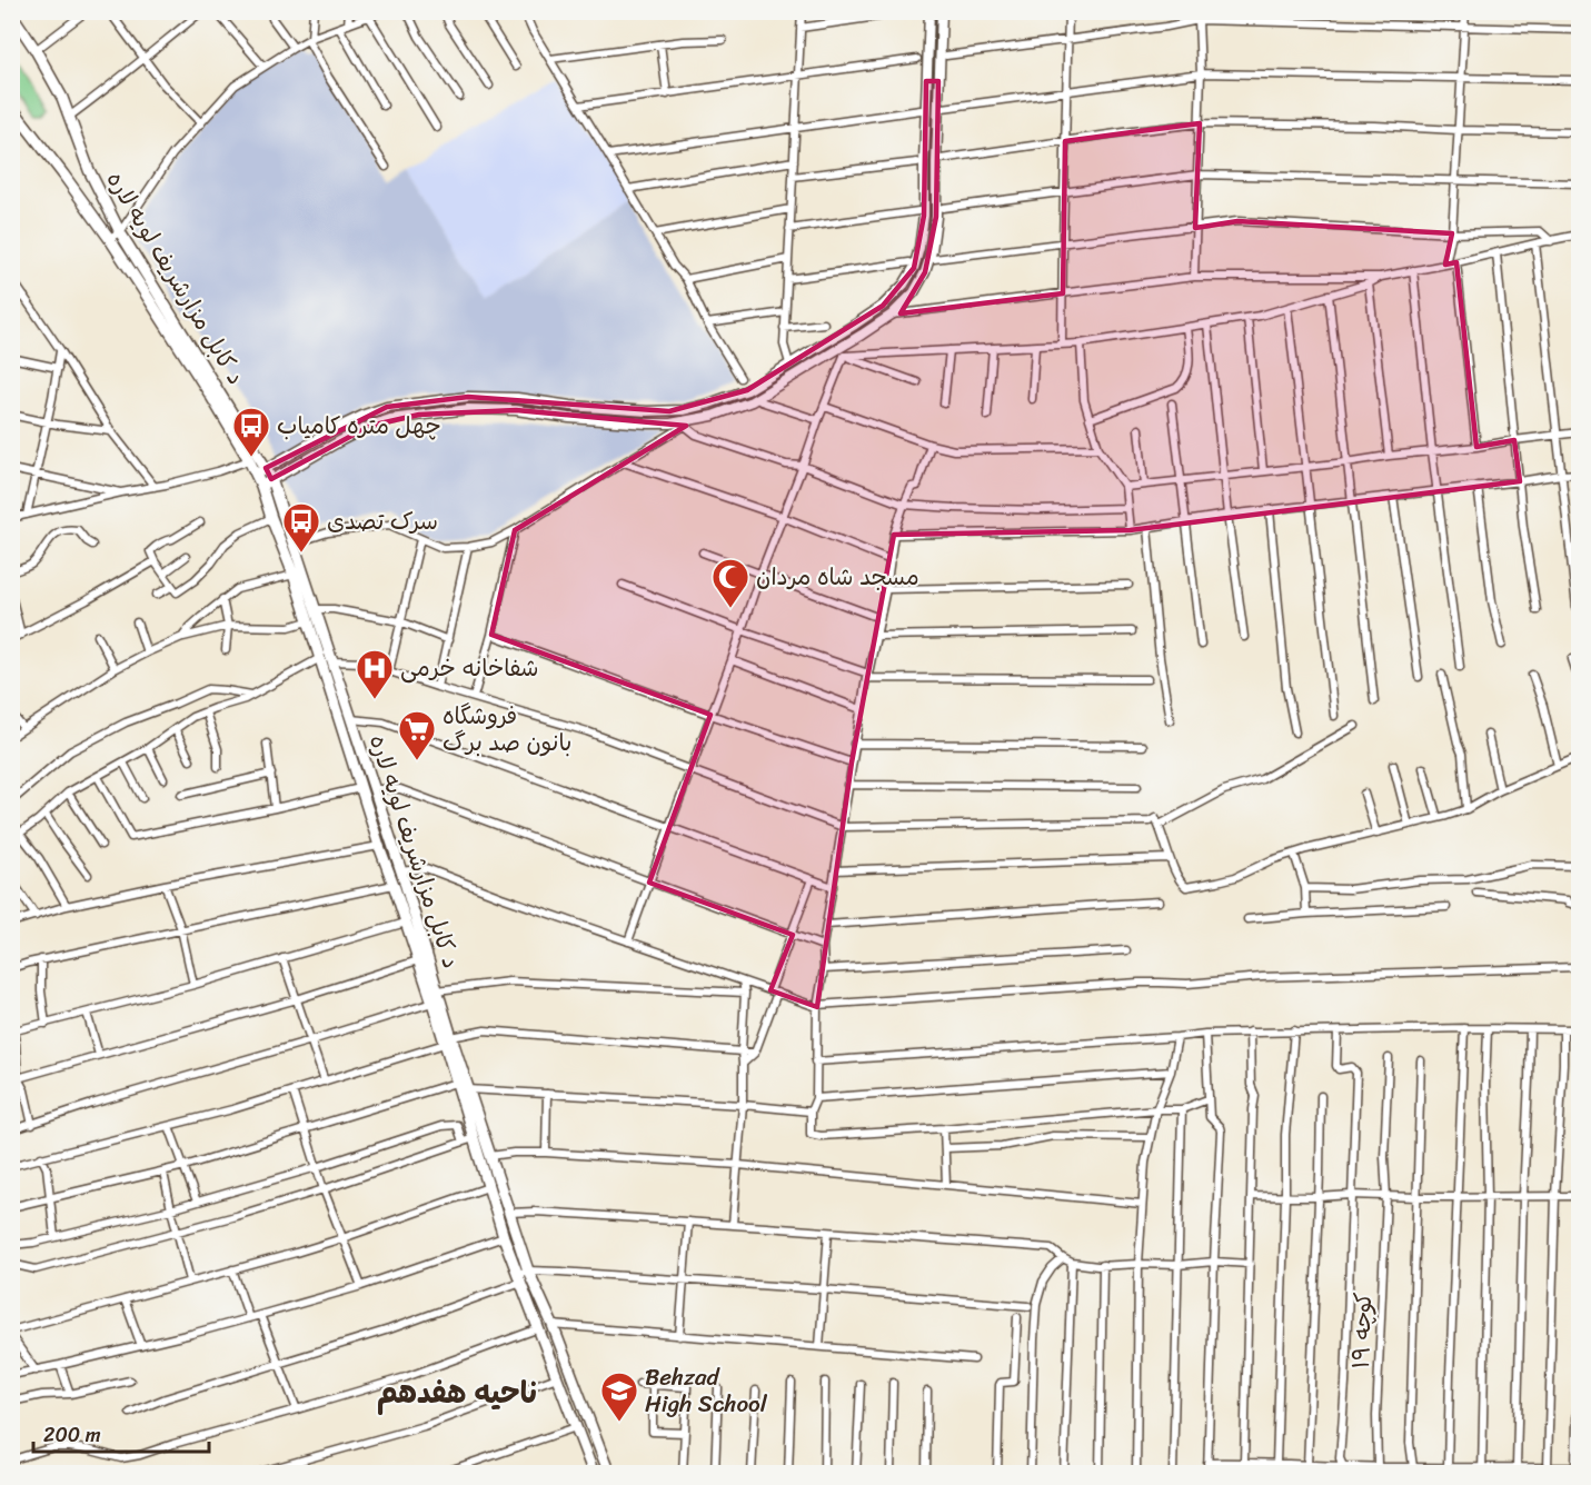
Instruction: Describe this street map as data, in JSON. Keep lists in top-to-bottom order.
{
  "streets": {
    "highway": ["د کابل مزارشریف لویه لاره"],
    "street": ["کوچه ۱۹"]
  },
  "districts": ["ناحیه هفدهم"],
  "places": {
    "bus stop": ["چهل متره کامیاب", "سرک تصدی"],
    "mosque": ["مسجد شاه مردان"],
    "hospital": ["شفاخانه خرمی"],
    "supermarket": ["فروشگاه بانون صد برگ"],
    "school or university": ["Behzad High School"]
  },
  "scale_bar": "200 m"
}
